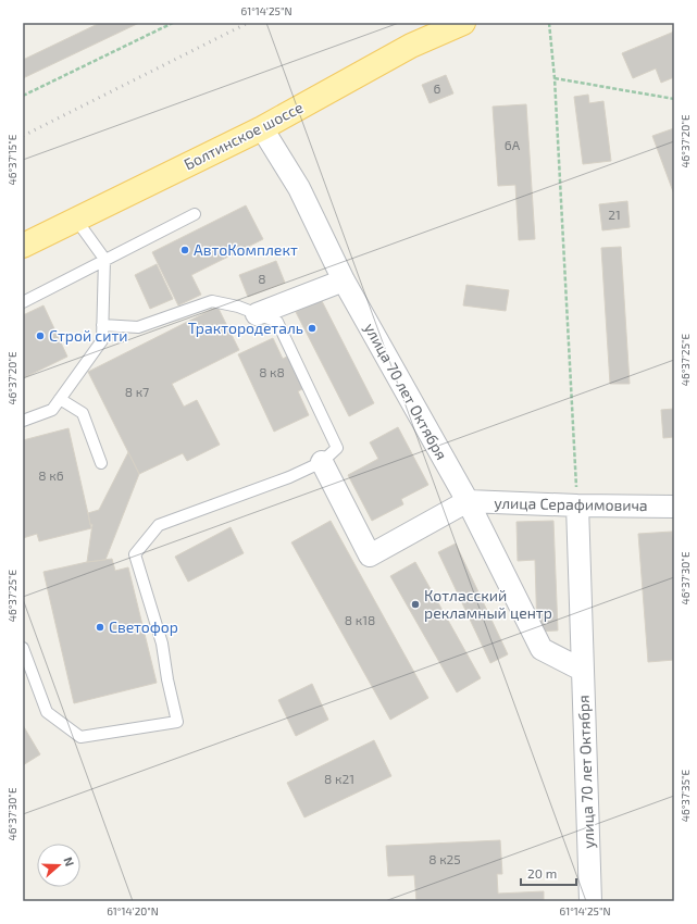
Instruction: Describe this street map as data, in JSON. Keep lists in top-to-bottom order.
{
  "streets": {
    "main road": ["Болтинское шоссе"],
    "street": ["улица 70 лет Октября", "улица Серафимовича"]
  },
  "crossings": [
    ["Болтинское шоссе", "улица 70 лет Октября"],
    ["улица 70 лет Октября", "улица Серафимовича"]
  ],
  "places": [
    "АвтоКомплект",
    "Трактородеталь",
    "Строй сити",
    "Котласский рекламный центр",
    "Светофор"
  ],
  "house_numbers": [
    "6",
    "6А",
    "21",
    "8",
    "8 к8",
    "8 к7",
    "8 к6",
    "8 к18",
    "8 к21",
    "8 к25"
  ],
  "scale_bar": "20 m",
  "north": "right",
  "coordinates": [
    "61°14'25\"N",
    "46°37'20\"E",
    "46°37'15\"E",
    "46°37'25\"E",
    "46°37'30\"E",
    "46°37'35\"E",
    "61°14'20\"N"
  ]
}
